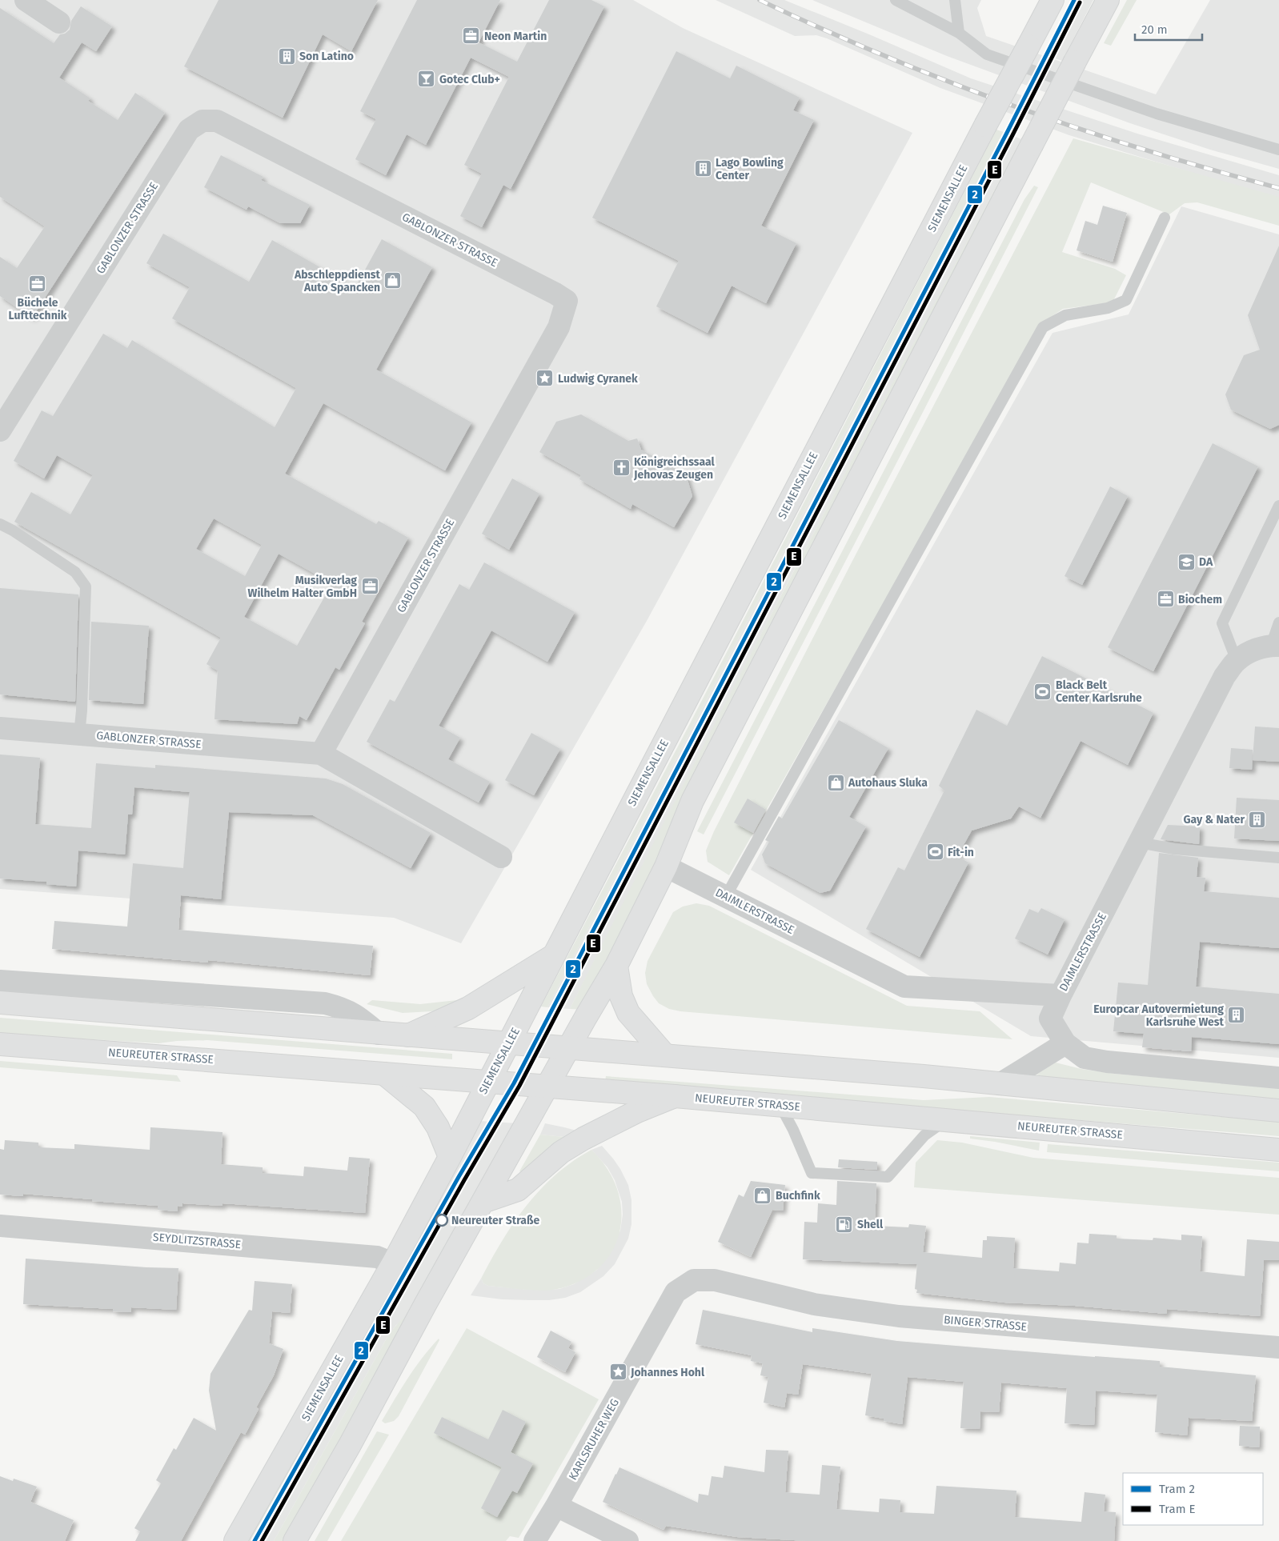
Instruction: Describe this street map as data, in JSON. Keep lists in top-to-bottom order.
{
  "streets": {
    "main road": ["SIEMENSALLEE", "NEUREUTER STRASSE"],
    "street": [
      "GABLONZER STRASSE",
      "DAIMLERSTRASSE",
      "SEYDLITZSTRASSE",
      "BINGER STRASSE",
      "KARLSRUHER WEG"
    ]
  },
  "crossings": [
    ["SIEMENSALLEE", "NEUREUTER STRASSE"],
    ["SIEMENSALLEE", "SEYDLITZSTRASSE"],
    ["BINGER STRASSE", "KARLSRUHER WEG"]
  ],
  "places": {
    "office": [
      "Neon Martin",
      "Büchele Lufttechnik",
      "Musikverlag Wilhelm Halter GmbH",
      "Biochem"
    ],
    "building": [
      "Son Latino",
      "Lago Bowling Center",
      "Gay & Nater",
      "Europcar Autovermietung Karlsruhe West"
    ],
    "bar": ["Gotec Club+"],
    "shop": ["Abschleppdienst Auto Spancken", "Autohaus Sluka", "Buchfink"],
    "place": ["Ludwig Cyranek", "Johannes Hohl"],
    "church": ["Königreichssaal Jehovas Zeugen"],
    "school or university": ["DA"],
    "sports": ["Black Belt Center Karlsruhe", "Fit-in"],
    "other": ["Neureuter Straße"],
    "fuel station": ["Shell"]
  },
  "lines": ["tram line 2", "tram line E"],
  "legend": ["Tram 2", "Tram E"],
  "scale_bar": "20 m"
}
